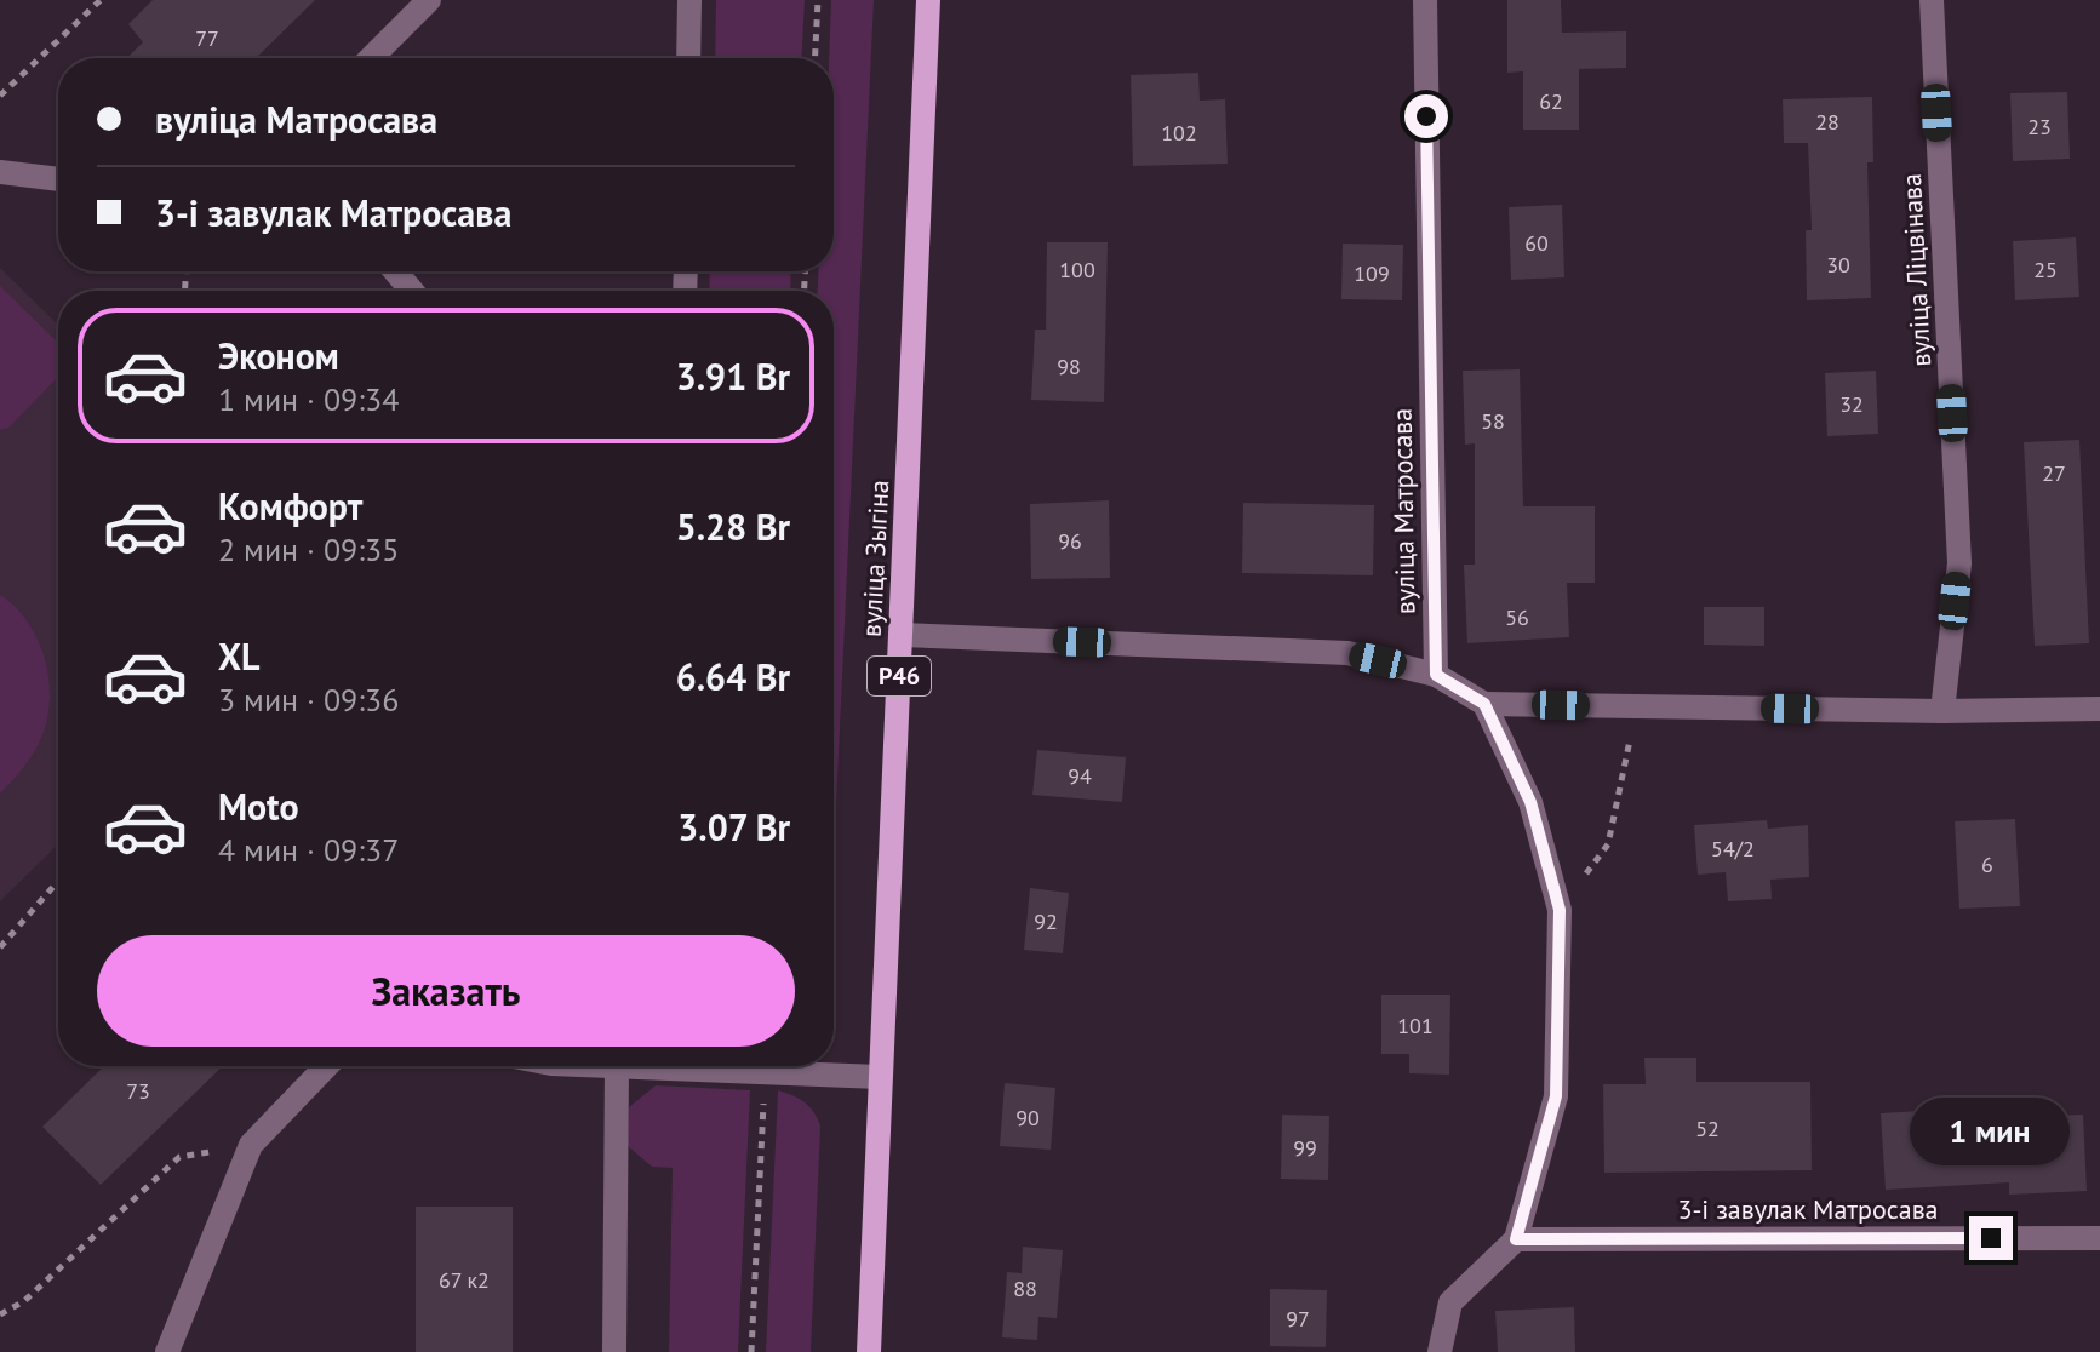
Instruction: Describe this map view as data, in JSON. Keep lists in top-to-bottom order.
{
  "streets": {
    "main road": ["вуліца Зыгіна", "Р46"],
    "street": ["вуліца Ліцвінава", "вуліца Матросава", "3-і завулак Матросава"]
  },
  "house_numbers": [
    "77",
    "62",
    "28",
    "23",
    "102",
    "60",
    "30",
    "100",
    "25",
    "109",
    "98",
    "32",
    "58",
    "27",
    "96",
    "56",
    "94",
    "54/2",
    "6",
    "92",
    "101",
    "73",
    "90",
    "52",
    "99",
    "67 к2",
    "88",
    "97"
  ],
  "page": {
    "banner": ["вуліца Матросава", "3-і завулак Матросава"],
    "list": [
      {
        "name": "Эконом",
        "note": "1 мин · 09:34",
        "value": "3.91 Br"
      },
      {
        "name": "Комфорт",
        "note": "2 мин · 09:35",
        "value": "5.28 Br"
      },
      {
        "name": "XL",
        "note": "3 мин · 09:36",
        "value": "6.64 Br"
      },
      {
        "name": "Moto",
        "note": "4 мин · 09:37",
        "value": "3.07 Br"
      }
    ],
    "buttons": "Заказать",
    "bubble": "1 мин"
  }
}
